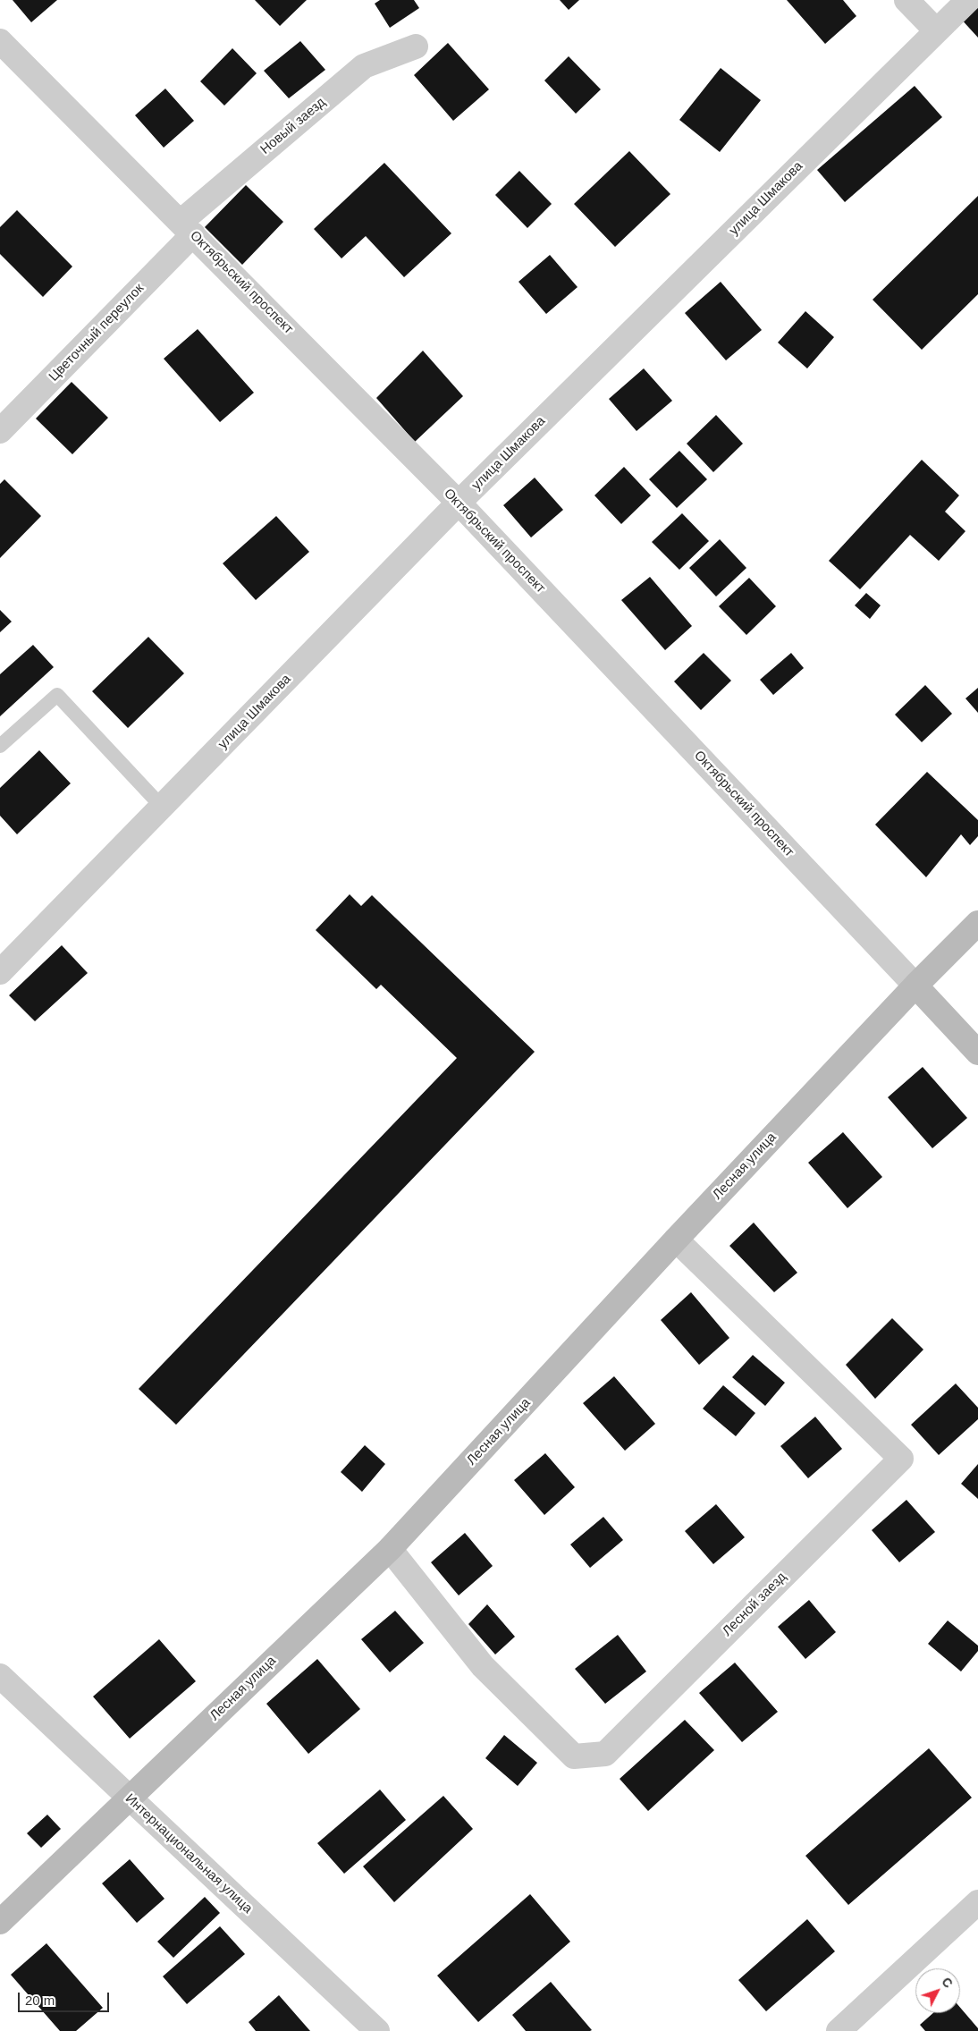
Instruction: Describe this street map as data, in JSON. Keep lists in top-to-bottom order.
{
  "streets": {
    "street": [
      "Новый заезд",
      "улица Шмакова",
      "Октябрьский проспект",
      "Цветочный переулок",
      "Лесная улица",
      "Лесной заезд",
      "Интернациональная улица"
    ]
  },
  "crossings": [
    ["Новый заезд", "Октябрьский проспект"],
    ["Новый заезд", "Цветочный переулок"],
    ["улица Шмакова", "Октябрьский проспект"],
    ["Октябрьский проспект", "Цветочный переулок"],
    ["Октябрьский проспект", "Лесная улица"],
    ["Лесная улица", "Лесной заезд"],
    ["Лесная улица", "Интернациональная улица"]
  ],
  "scale_bar": "20 m",
  "north": "top right"
}
